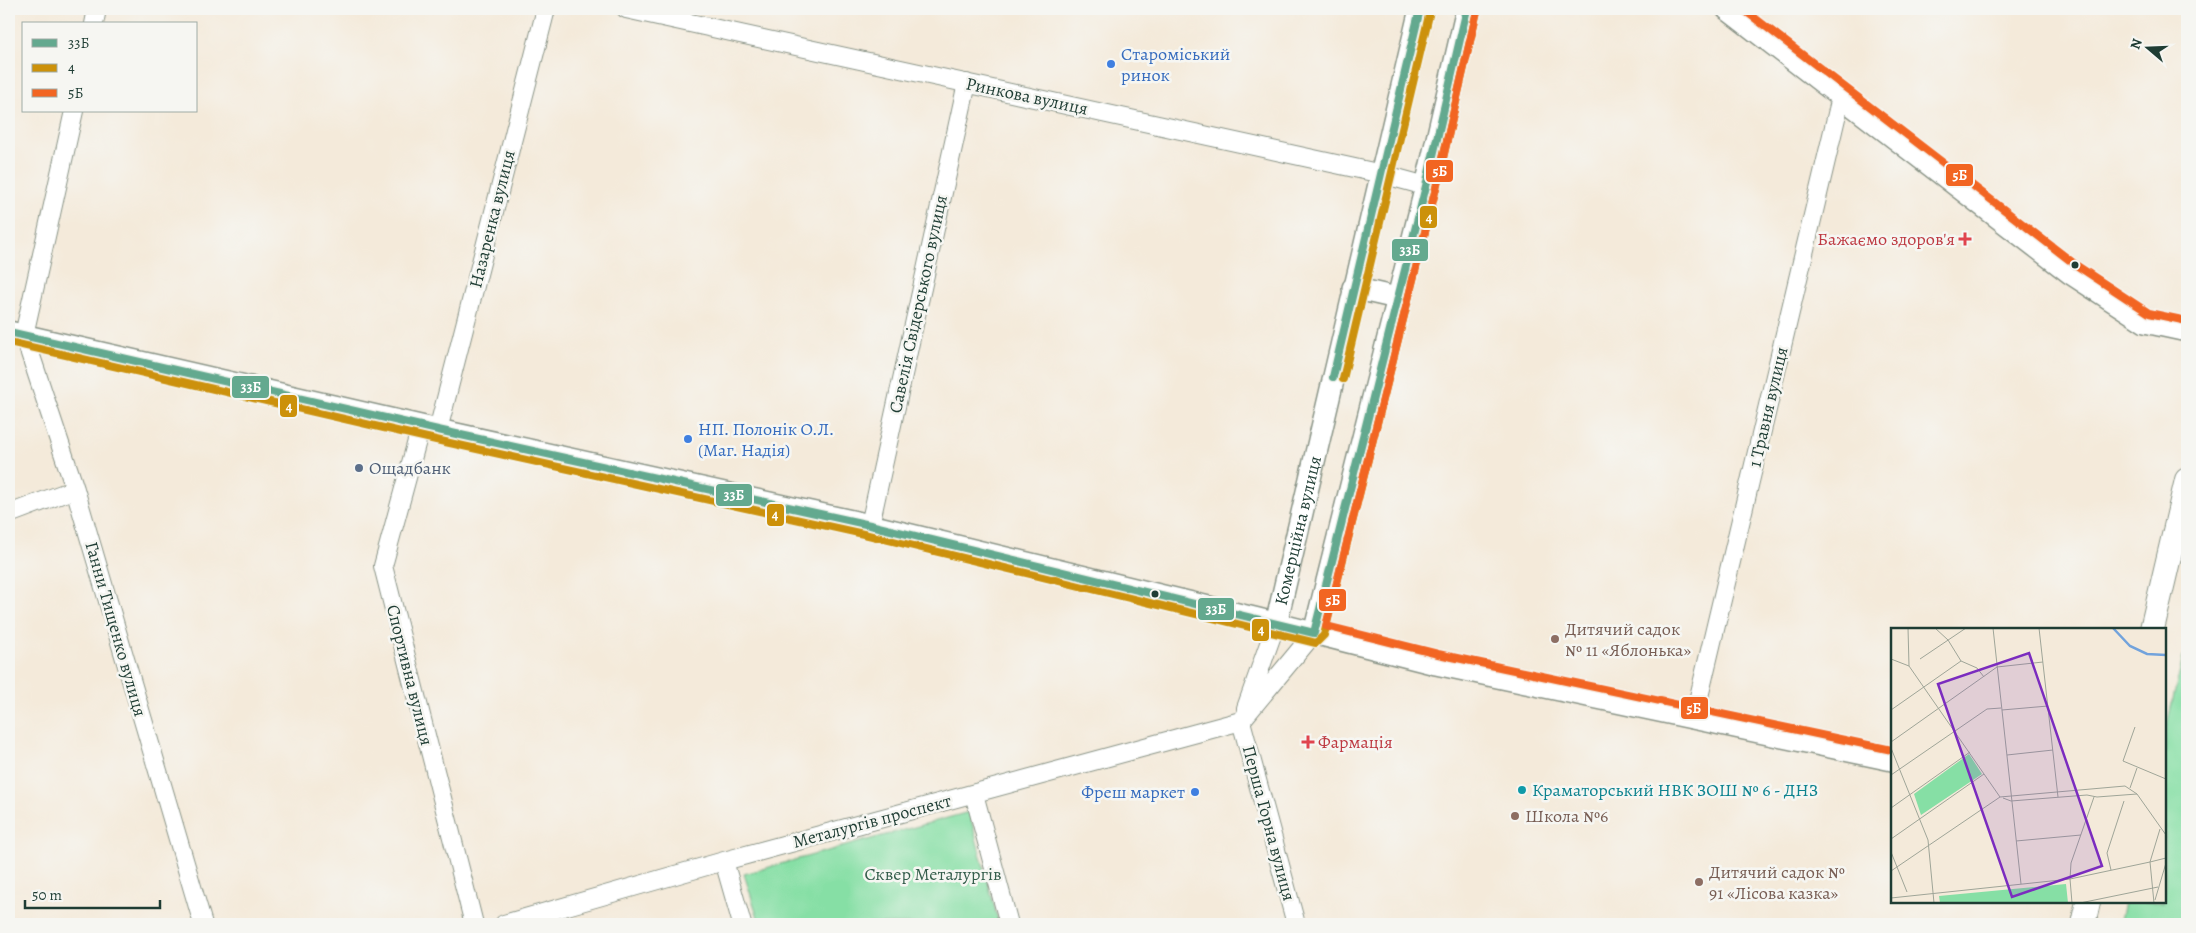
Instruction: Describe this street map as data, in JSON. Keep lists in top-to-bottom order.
{
  "streets": {
    "street": [
      "Ринкова вулиця",
      "Назаренка вулиця",
      "Савелія Свідерського вулиця",
      "1 Травня вулиця",
      "Комерційна вулиця",
      "Ганни Тищенко вулиця",
      "Спортивна вулиця",
      "Металургів проспект",
      "Перша Горна вулиця"
    ]
  },
  "crossings": [
    ["Ринкова вулиця", "Савелія Свідерського вулиця"],
    ["Ринкова вулиця", "Комерційна вулиця"],
    ["Назаренка вулиця", "Спортивна вулиця"],
    ["Комерційна вулиця", "Металургів проспект"],
    ["Комерційна вулиця", "Перша Горна вулиця"],
    ["Металургів проспект", "Перша Горна вулиця"]
  ],
  "parks": ["Сквер Металургів"],
  "places": {
    "other": [
      "Староміський ринок",
      "НП. Полонік О.Л. (Маг. Надія)",
      "Ощадбанк",
      "Дитячий садок № 11 «Яблонька»",
      "Краматорський НВК ЗОШ № 6 - ДНЗ",
      "Фреш маркет",
      "Школа №6",
      "Дитячий садок № 91 «Лісова казка»"
    ],
    "health": ["Бажаємо здоров'я", "Фармація"]
  },
  "lines": ["transit line 33Б", "transit line 5Б", "transit line 4"],
  "legend": ["33Б", "4", "5Б"],
  "scale_bar": "50 m",
  "north": "left"
}
